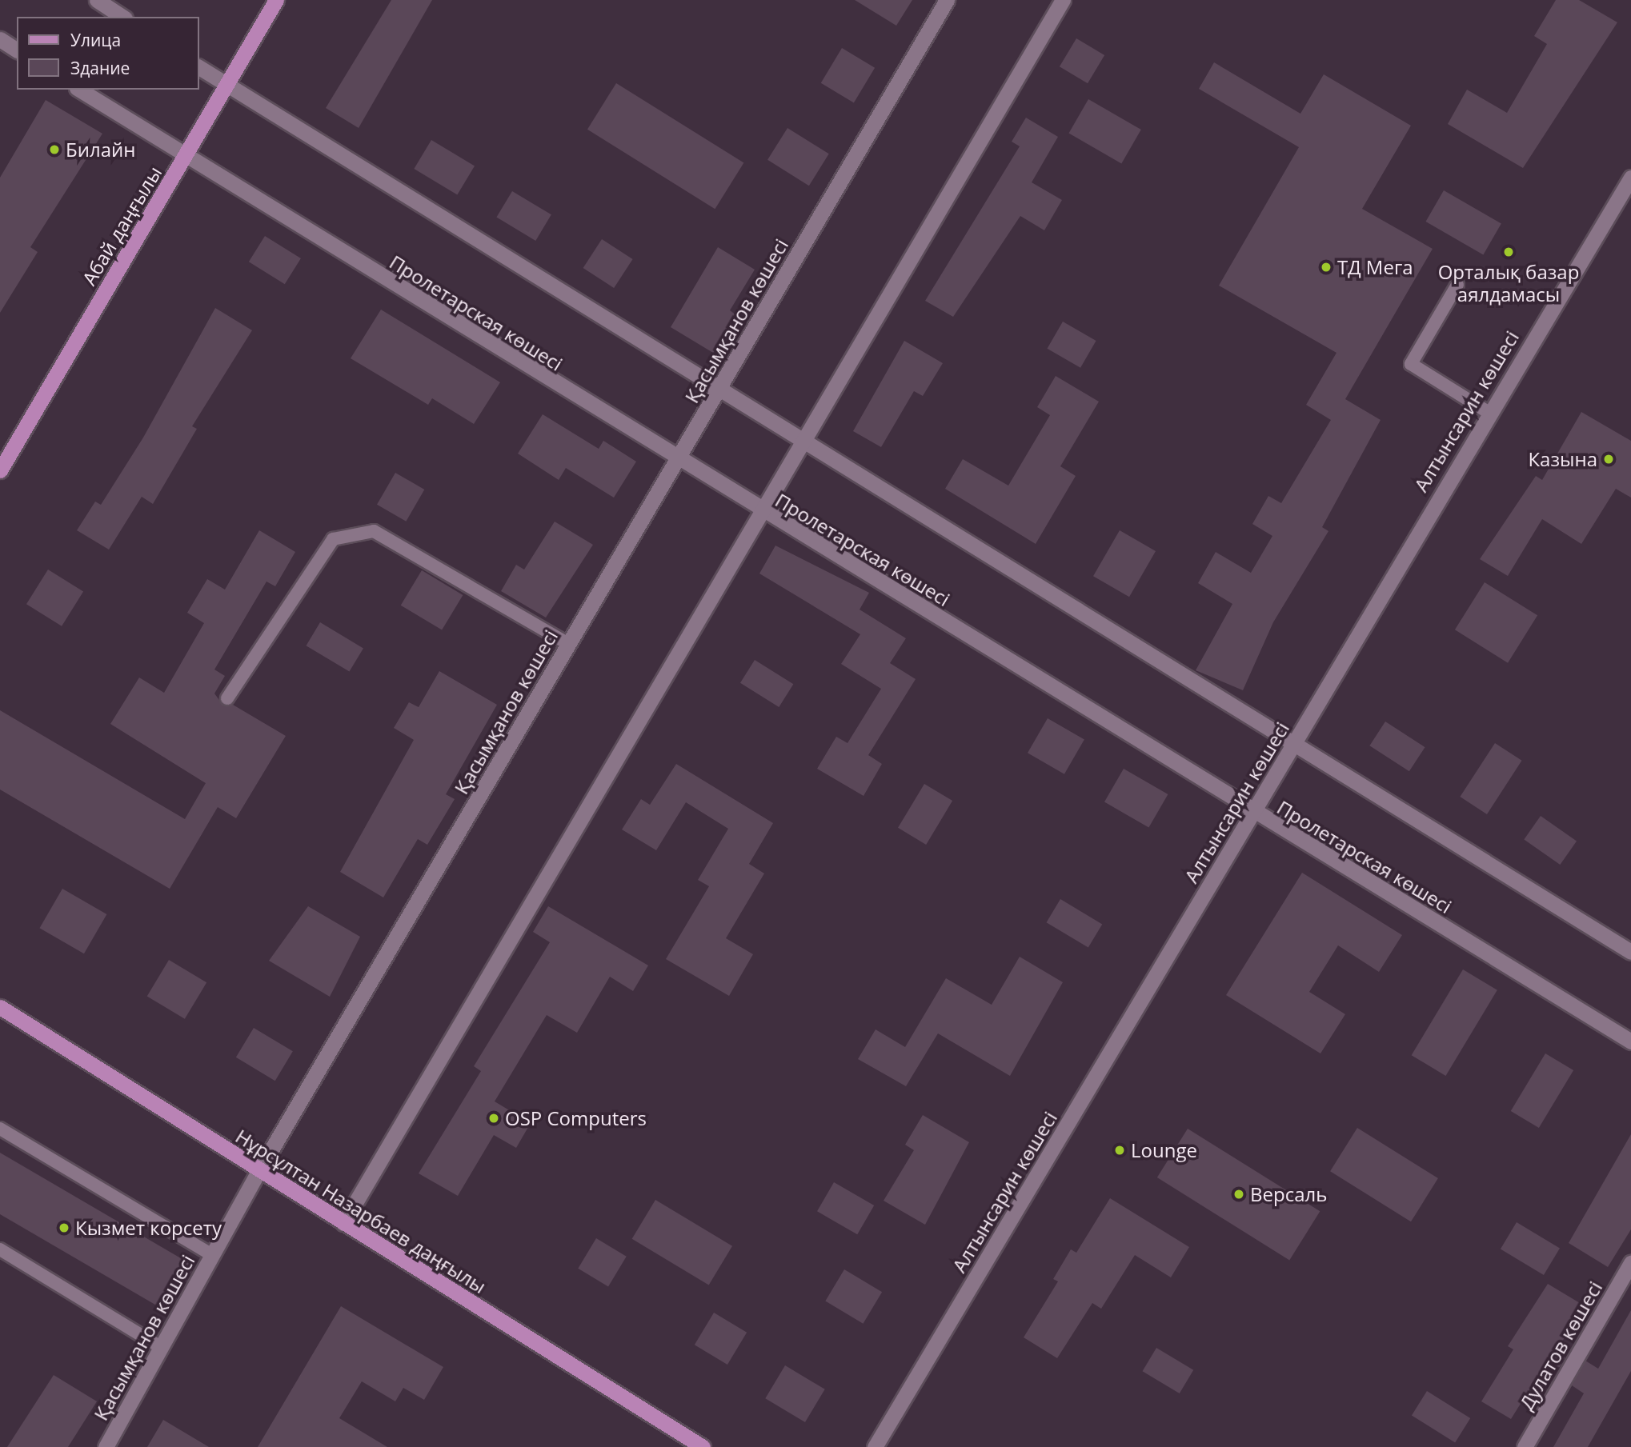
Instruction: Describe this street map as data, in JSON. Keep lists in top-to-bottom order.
{
  "streets": {
    "main road": ["Абай даңғылы", "Нұрсұлтан Назарбаев даңғылы"],
    "street": [
      "Пролетарская көшесі",
      "Қасымқанов көшесі",
      "Алтынсарин көшесі",
      "Дулатов көшесі"
    ]
  },
  "crossings": [
    ["Абай даңғылы", "Пролетарская көшесі"],
    ["Пролетарская көшесі", "Қасымқанов көшесі"],
    ["Пролетарская көшесі", "Алтынсарин көшесі"],
    ["Қасымқанов көшесі", "Нұрсұлтан Назарбаев даңғылы"]
  ],
  "places": [
    "Билайн",
    "Орталық базар аялдамасы",
    "ТД Мега",
    "Казына",
    "OSP Computers",
    "Lounge",
    "Версаль",
    "Кызмет корсету"
  ],
  "legend": ["Улица", "Здание"]
}
